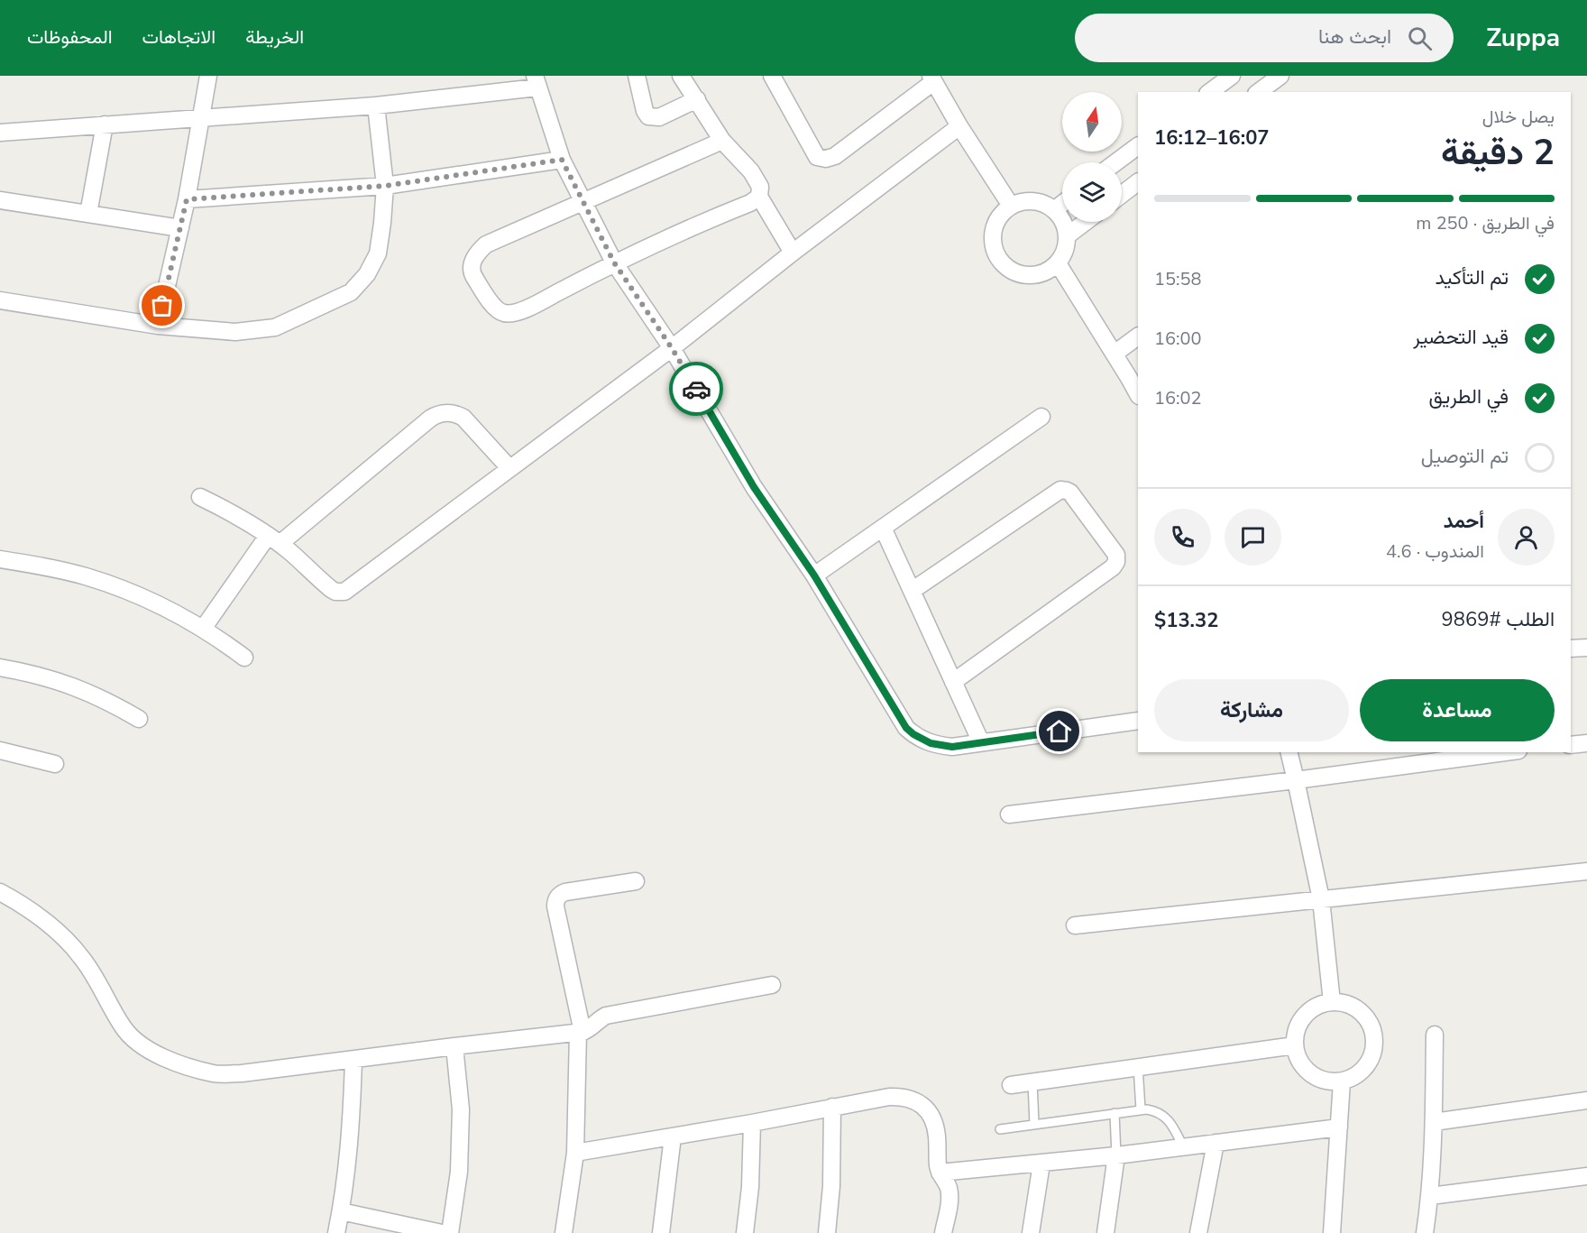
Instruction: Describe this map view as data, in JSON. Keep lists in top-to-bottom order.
{
  "north": "top",
  "page": {
    "header": "Zuppa",
    "search": "ابحث هنا",
    "nav": ["الخريطة", "الاتجاهات", "المحفوظات"],
    "heading": ["2 دقيقة", "يصل خلال", "16:07–16:12"],
    "panel": [
      "أحمد",
      "المندوب · 4.6",
      "الطلب #9869",
      "$13.32"
    ],
    "bar": "في الطريق · 250 m",
    "list": [
      ["تم التأكيد", "15:58"],
      ["قيد التحضير", "16:00"],
      ["في الطريق", "16:02"],
      "تم التوصيل"
    ],
    "buttons": ["مساعدة", "مشاركة"]
  }
}
